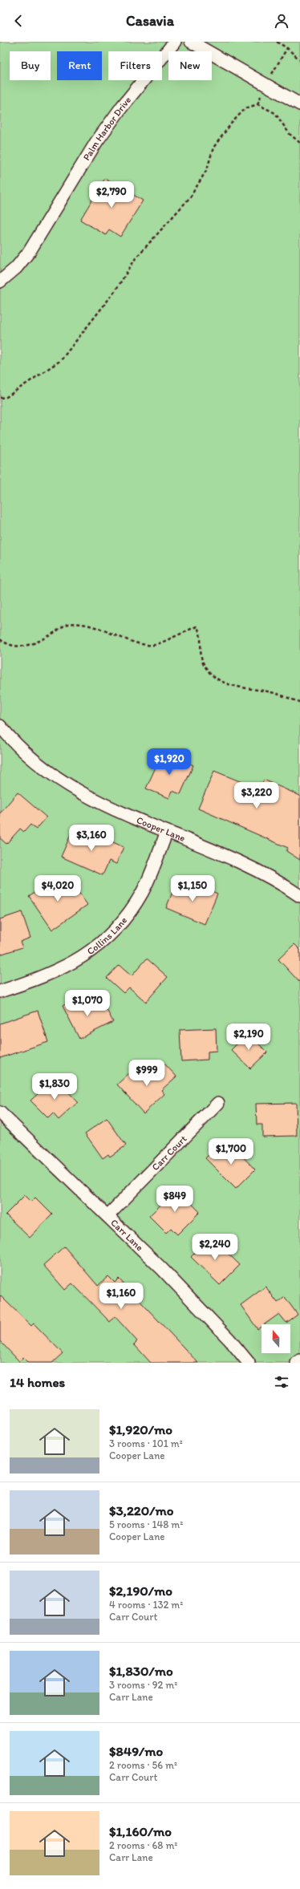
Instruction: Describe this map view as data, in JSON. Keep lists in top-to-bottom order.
{
  "streets": {
    "street": [
      "Palm Harbor Drive",
      "Cooper Lane",
      "Collins Lane",
      "Carr Court",
      "Carr Lane"
    ]
  },
  "crossings": [
    ["Cooper Lane", "Collins Lane"],
    ["Carr Court", "Carr Lane"]
  ],
  "north": "top",
  "page": {
    "header": "Casavia",
    "chip": [
      "Buy",
      "Rent",
      "Filters",
      "New"
    ],
    "price": [
      "$2,790",
      "$1,920",
      "$3,220",
      "$3,160",
      "$4,020",
      "$1,150",
      "$1,070",
      "$2,190",
      "$999",
      "$1,830",
      "$1,700",
      "$849",
      "$2,240",
      "$1,160"
    ],
    "heading": "14 homes",
    "list": [
      {
        "name": "$1,920/mo",
        "note": "3 rooms · 101 m² · Cooper Lane"
      },
      {
        "name": "$3,220/mo",
        "note": "5 rooms · 148 m² · Cooper Lane"
      },
      {
        "name": "$2,190/mo",
        "note": "4 rooms · 132 m² · Carr Court"
      },
      {
        "name": "$1,830/mo",
        "note": "3 rooms · 92 m² · Carr Lane"
      },
      {
        "name": "$849/mo",
        "note": "2 rooms · 56 m² · Carr Court"
      },
      {
        "name": "$1,160/mo",
        "note": "2 rooms · 68 m² · Carr Lane"
      }
    ]
  }
}
